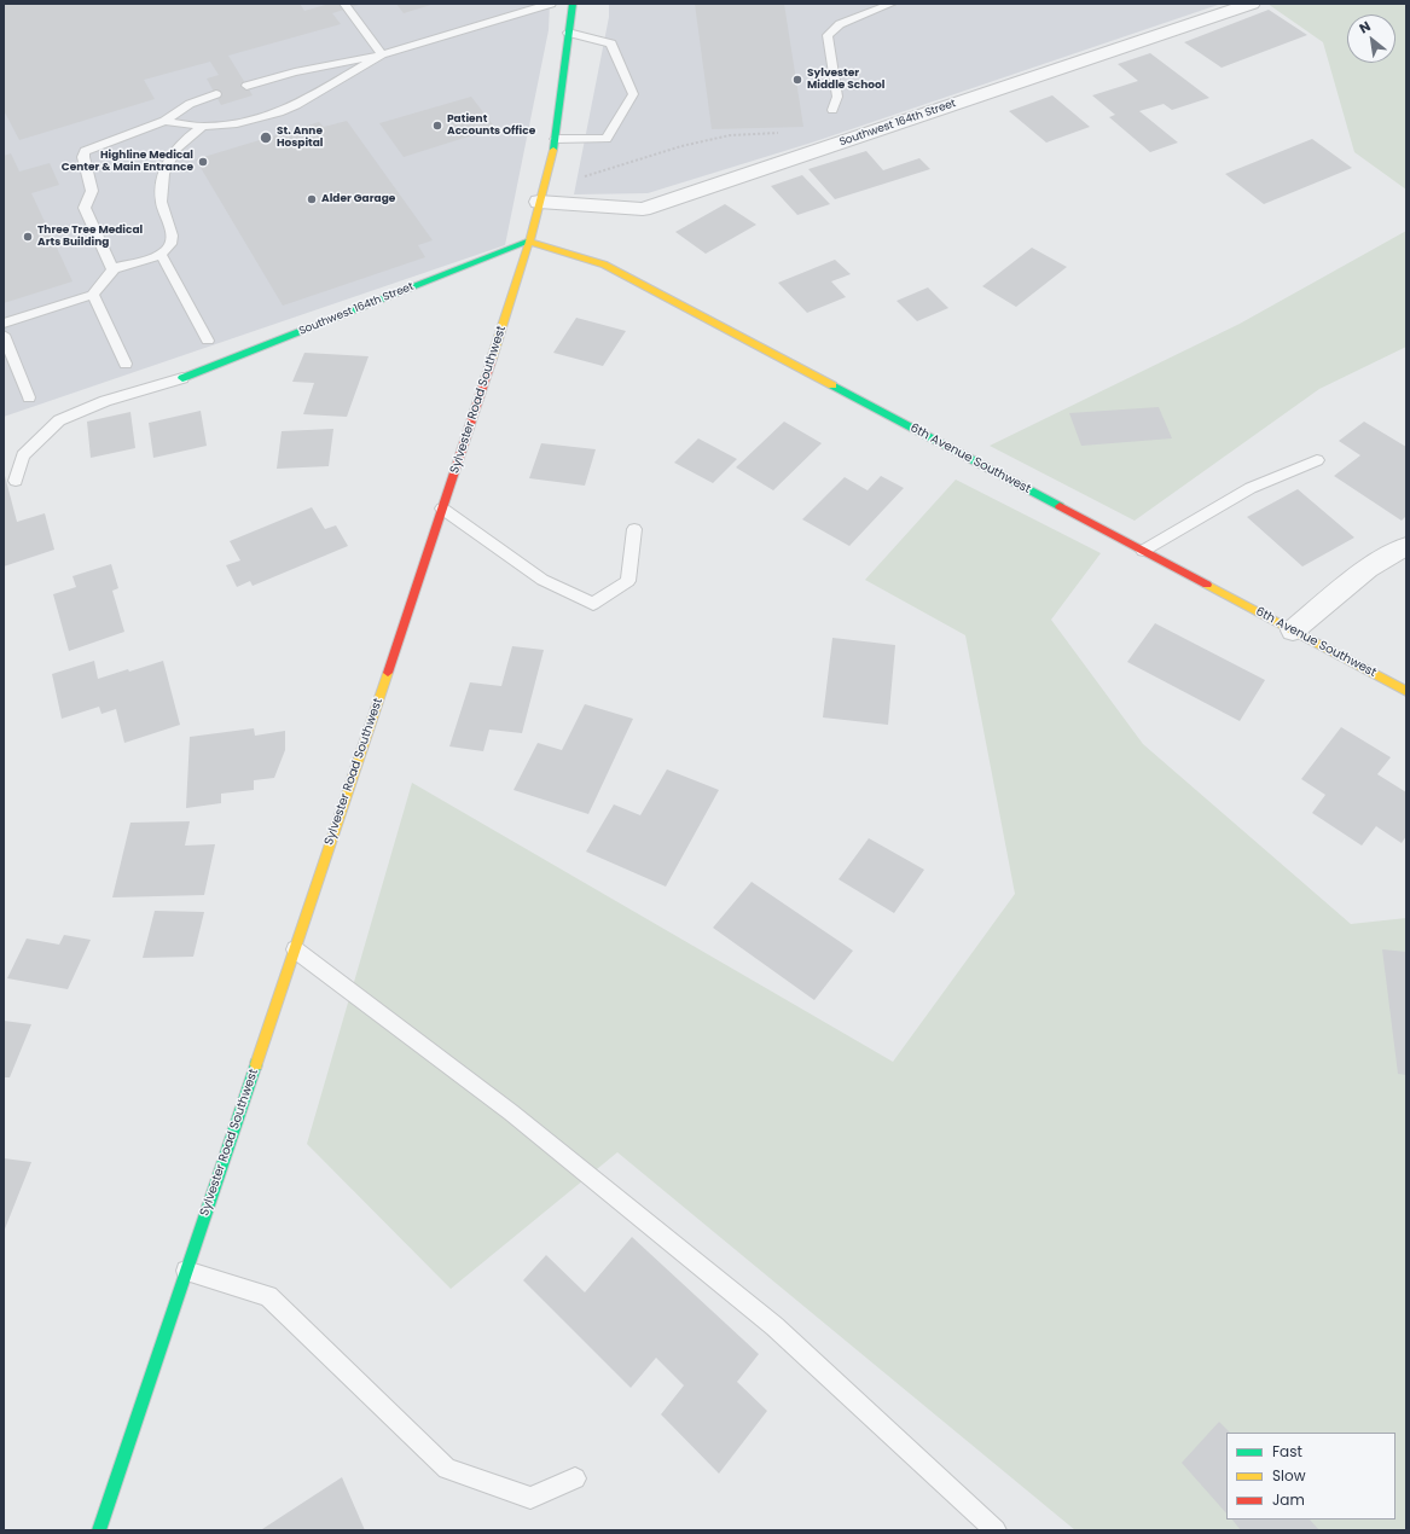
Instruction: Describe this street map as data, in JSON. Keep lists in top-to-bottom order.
{
  "streets": {
    "street": ["Southwest 164th Street", "Sylvester Road Southwest", "6th Avenue Southwest"]
  },
  "crossings": [
    ["Southwest 164th Street", "Sylvester Road Southwest"],
    ["Southwest 164th Street", "6th Avenue Southwest"],
    ["Sylvester Road Southwest", "6th Avenue Southwest"]
  ],
  "places": [
    "Sylvester Middle School",
    "Patient Accounts Office",
    "St. Anne Hospital",
    "Highline Medical Center & Main Entrance",
    "Alder Garage",
    "Three Tree Medical Arts Building"
  ],
  "legend": ["Fast", "Slow", "Jam"],
  "north": "top left"
}
